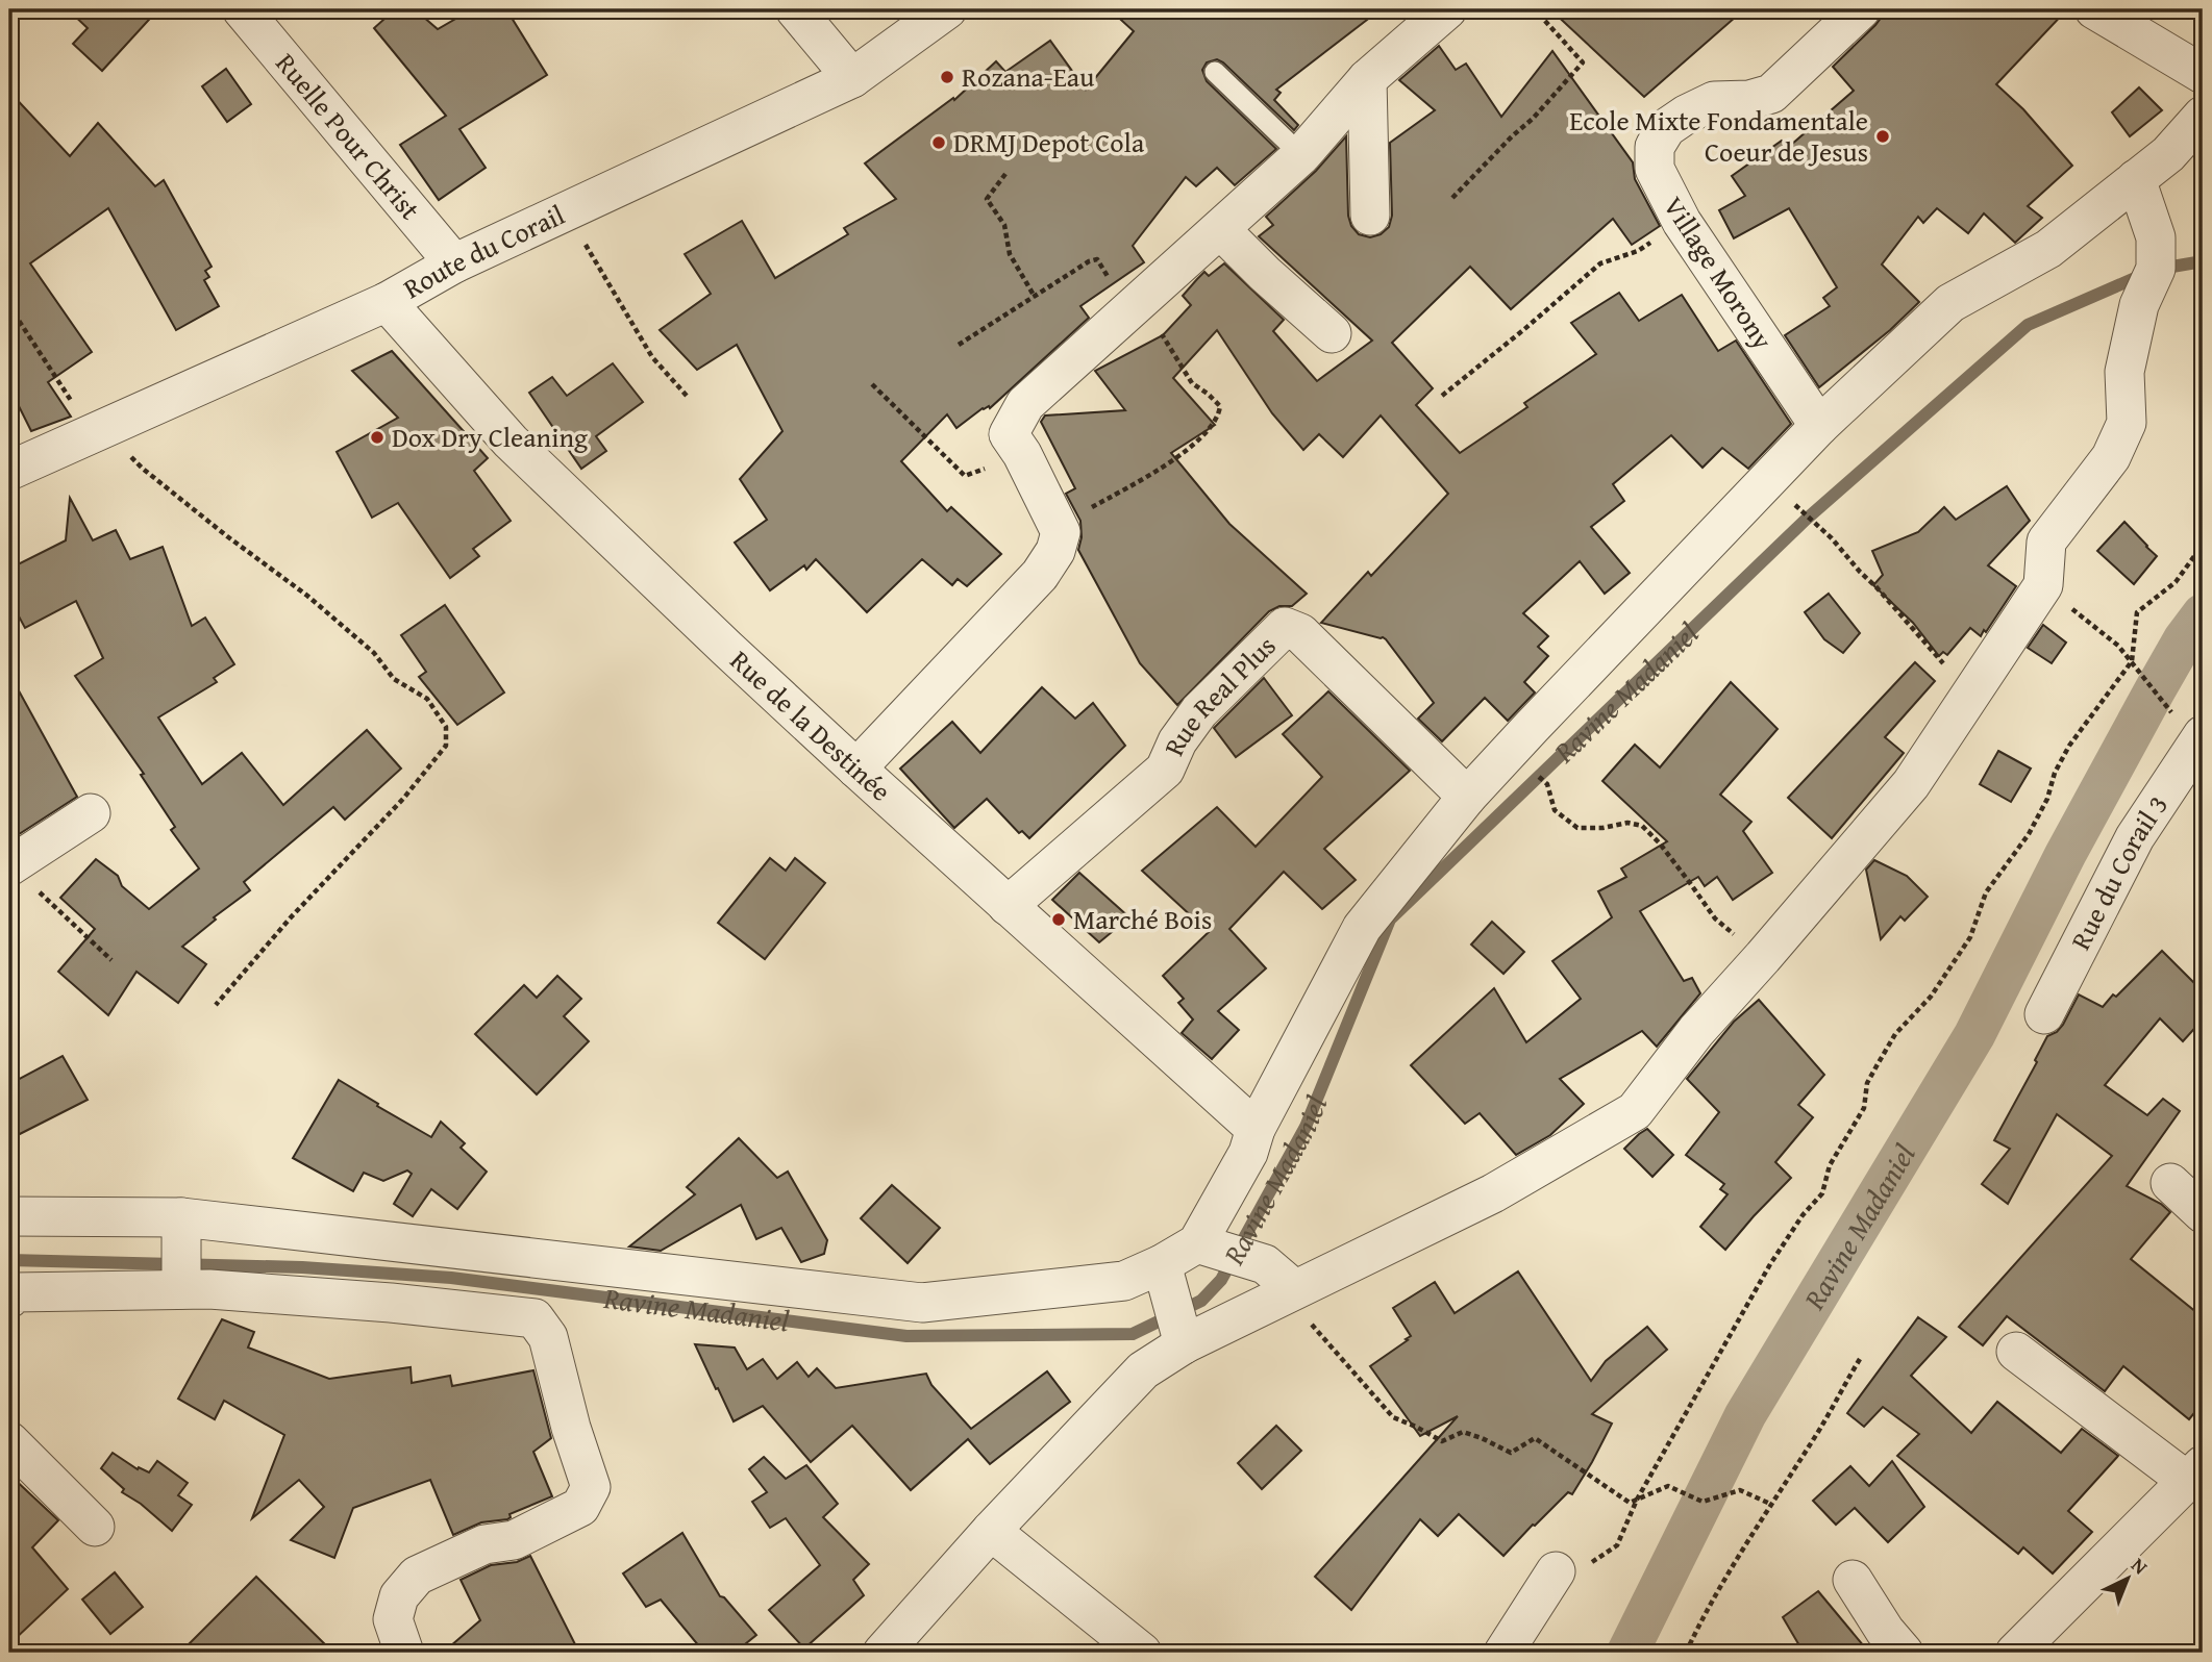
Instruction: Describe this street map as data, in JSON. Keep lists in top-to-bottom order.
{
  "streets": {
    "street": [
      "Ruelle Pour Christ",
      "Route du Corail",
      "Village Morony",
      "Rue Real Plus",
      "Rue de la Destinée",
      "Rue du Corail 3"
    ]
  },
  "crossings": [
    ["Ruelle Pour Christ", "Route du Corail"],
    ["Route du Corail", "Rue de la Destinée"],
    ["Rue Real Plus", "Rue de la Destinée"]
  ],
  "water": ["Ravine Madaniel"],
  "places": [
    "Rozana-Eau",
    "Ecole Mixte Fondamentale Coeur de Jesus",
    "DRMJ Depot Cola",
    "Dox Dry Cleaning",
    "Marché Bois"
  ],
  "north": "top right"
}
